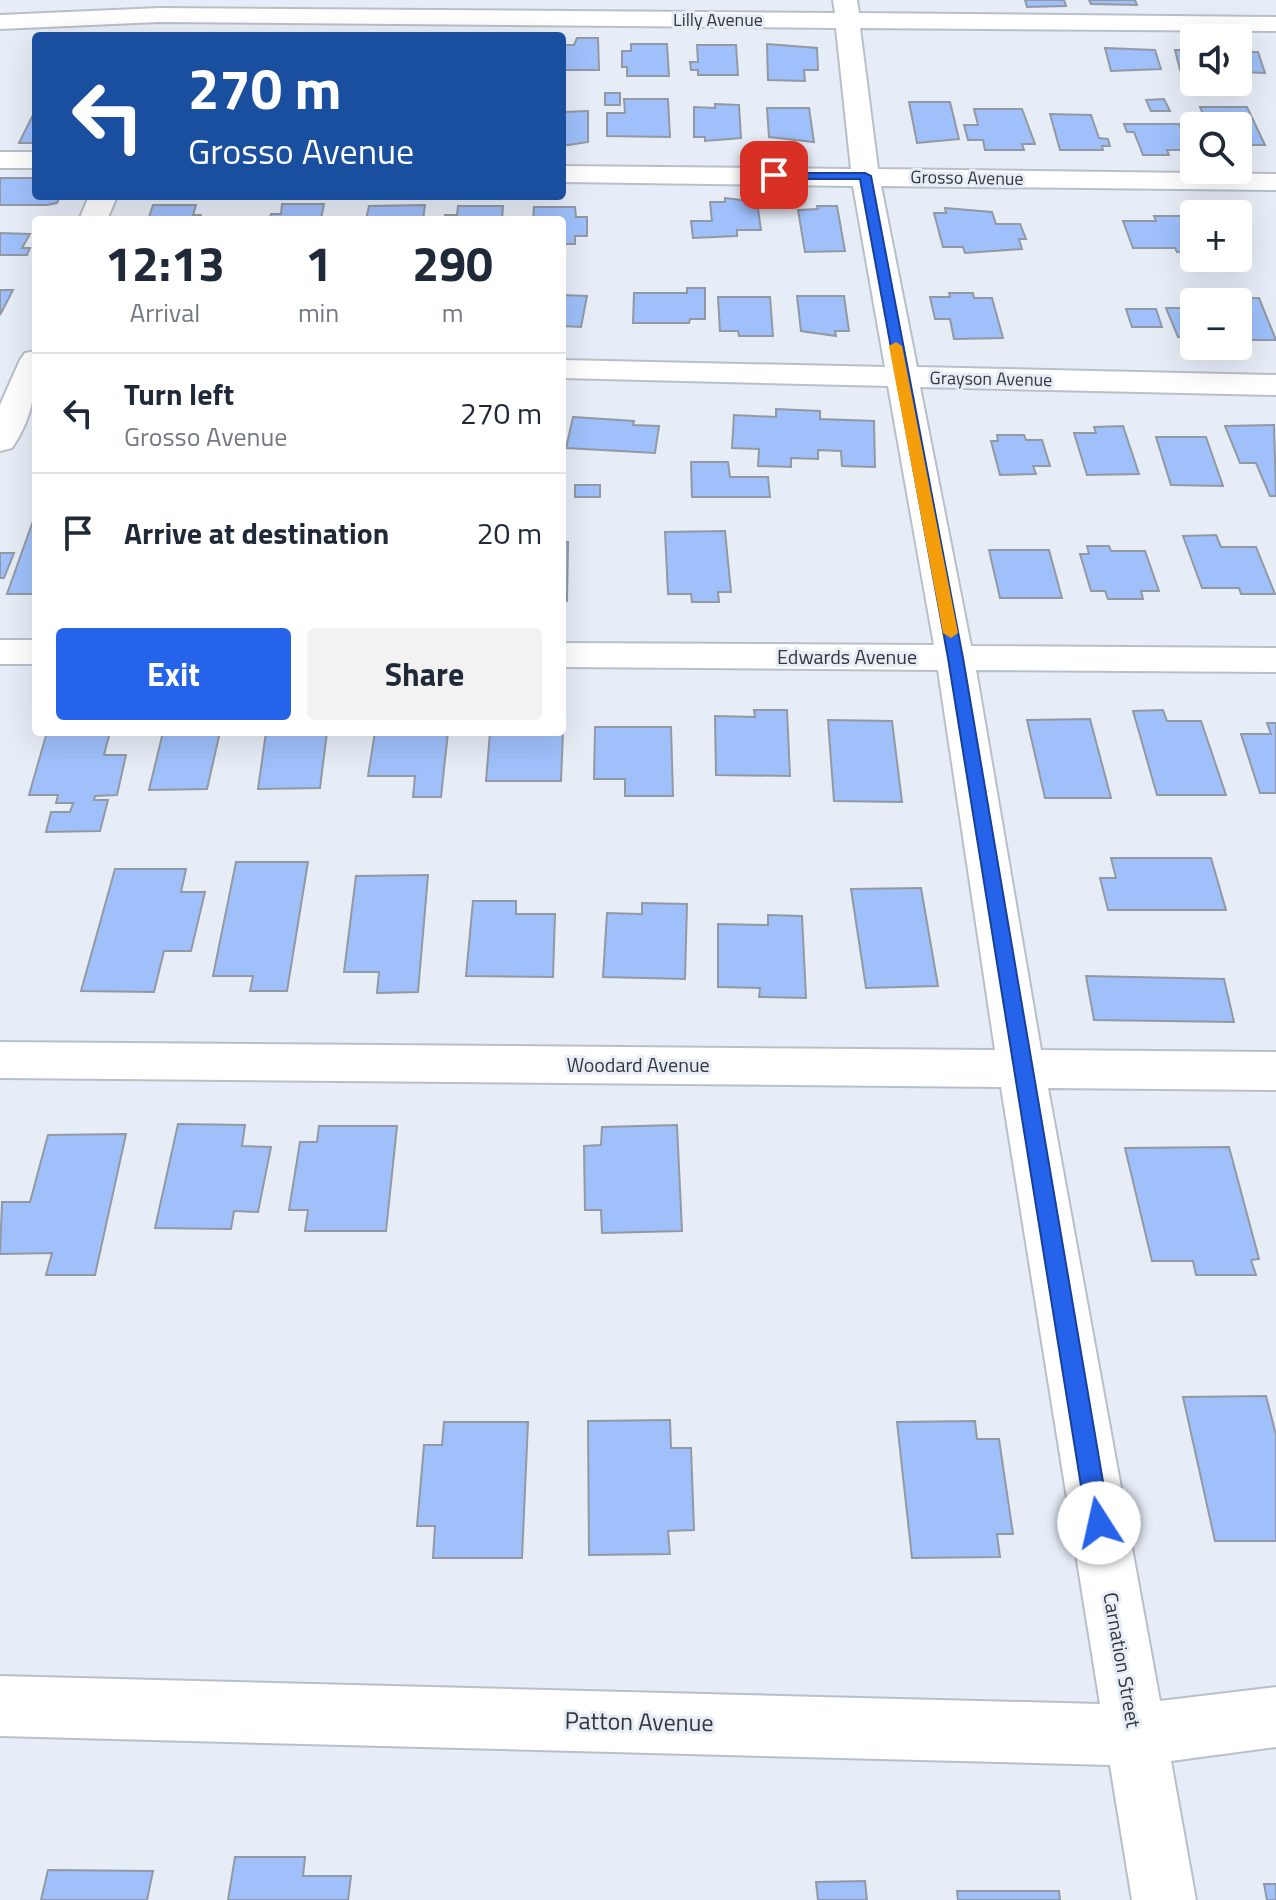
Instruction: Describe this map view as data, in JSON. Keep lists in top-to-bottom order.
{
  "streets": {
    "street": [
      "Lilly Avenue",
      "Grosso Avenue",
      "Grayson Avenue",
      "Edwards Avenue",
      "Woodard Avenue",
      "Carnation Street",
      "Patton Avenue"
    ]
  },
  "crossings": [
    ["Lilly Avenue", "Carnation Street"],
    ["Grosso Avenue", "Carnation Street"],
    ["Grayson Avenue", "Carnation Street"],
    ["Edwards Avenue", "Carnation Street"],
    ["Woodard Avenue", "Carnation Street"],
    ["Carnation Street", "Patton Avenue"]
  ],
  "page": {
    "map_buttons": ["+", "−"],
    "turn": ["270 m", "Grosso Avenue"],
    "eta": [
      "12:13",
      "Arrival",
      "1",
      "min",
      "290",
      "m"
    ],
    "list": [
      {
        "name": "Turn left",
        "note": "Grosso Avenue",
        "value": "270 m"
      },
      {
        "name": "Arrive at destination",
        "value": "20 m"
      }
    ],
    "buttons": ["Exit", "Share"]
  }
}
